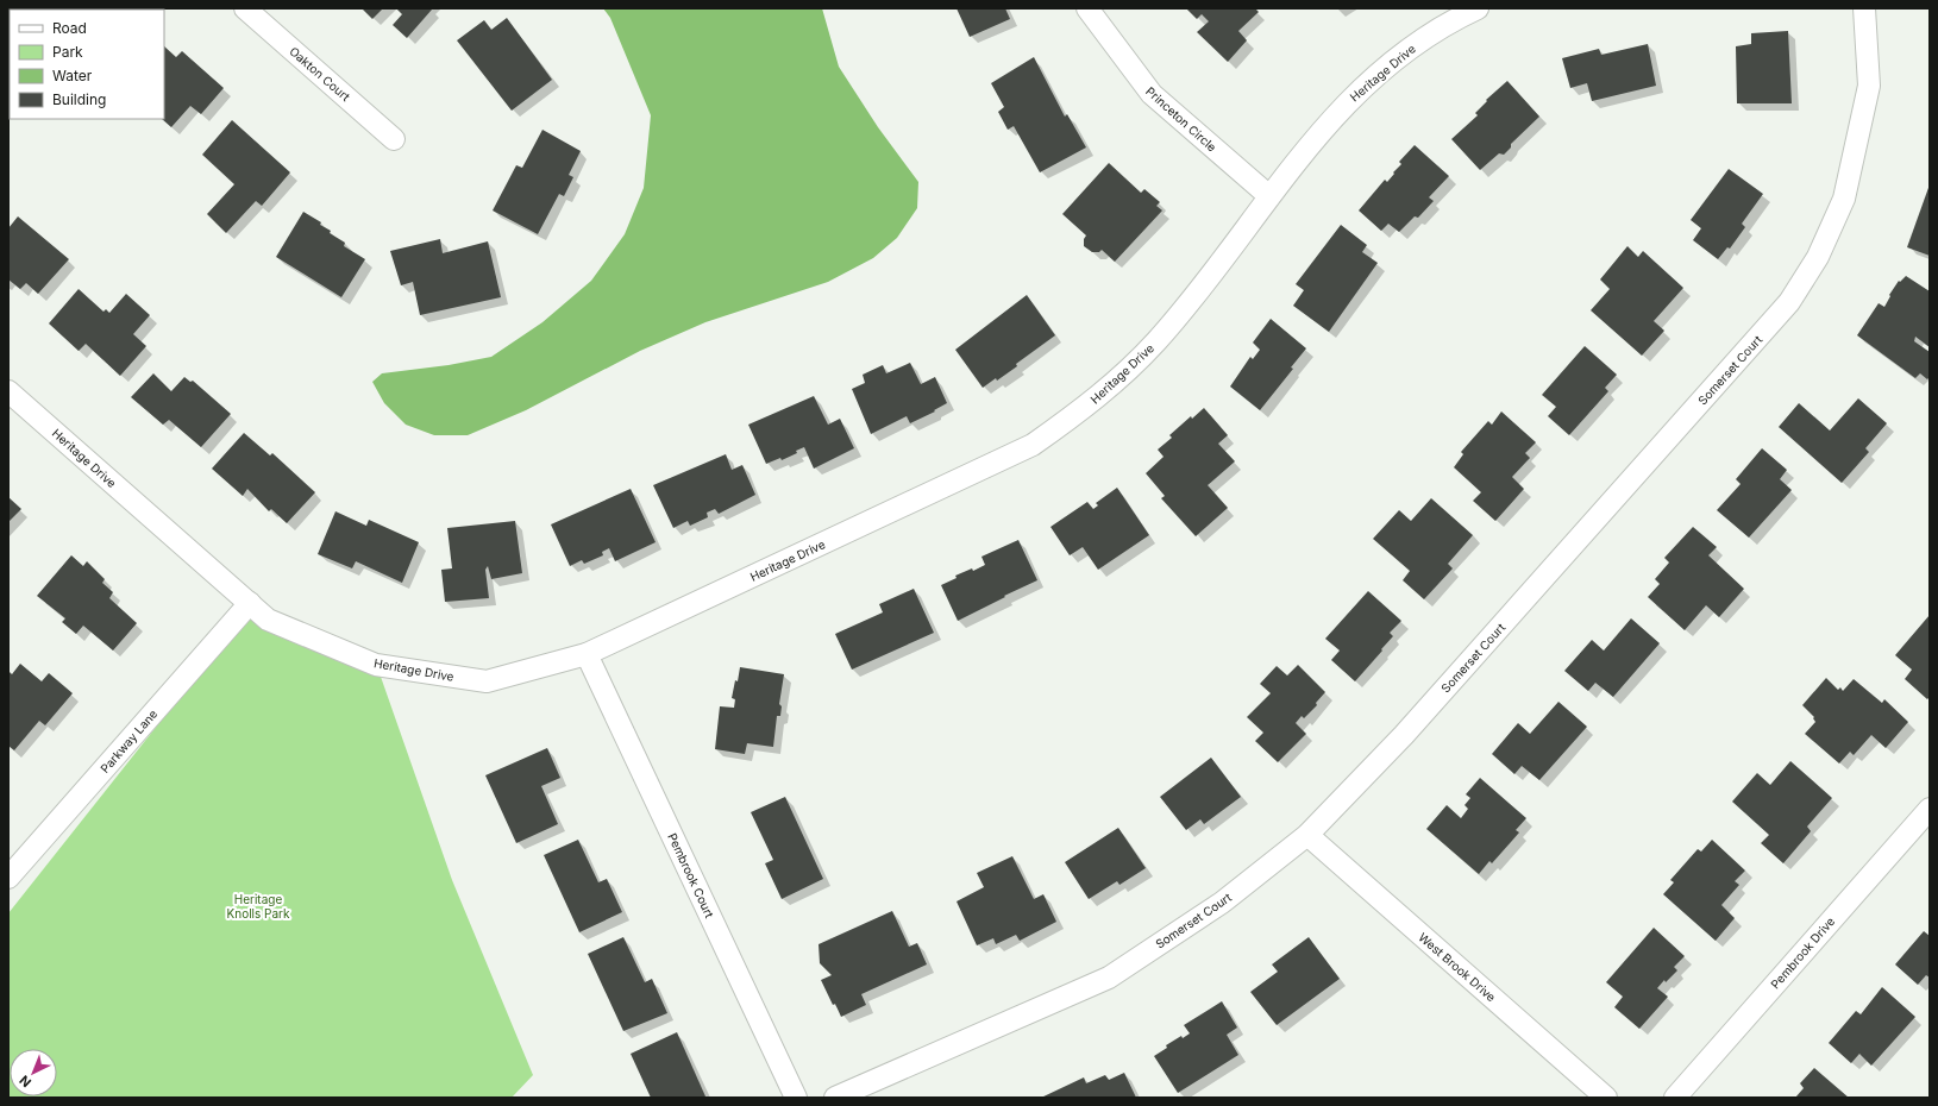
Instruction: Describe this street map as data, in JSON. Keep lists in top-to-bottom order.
{
  "streets": {
    "street": [
      "Heritage Drive",
      "Oakton Court",
      "Princeton Circle",
      "Somerset Court",
      "Parkway Lane",
      "Pembrook Court",
      "Pembrook Drive",
      "West Brook Drive"
    ]
  },
  "crossings": [
    ["Heritage Drive", "Princeton Circle"],
    ["Heritage Drive", "Parkway Lane"],
    ["Heritage Drive", "Pembrook Court"],
    ["Somerset Court", "West Brook Drive"]
  ],
  "parks": ["Heritage Knolls Park"],
  "legend": [
    "Road",
    "Park",
    "Water",
    "Building"
  ],
  "north": "bottom left"
}
